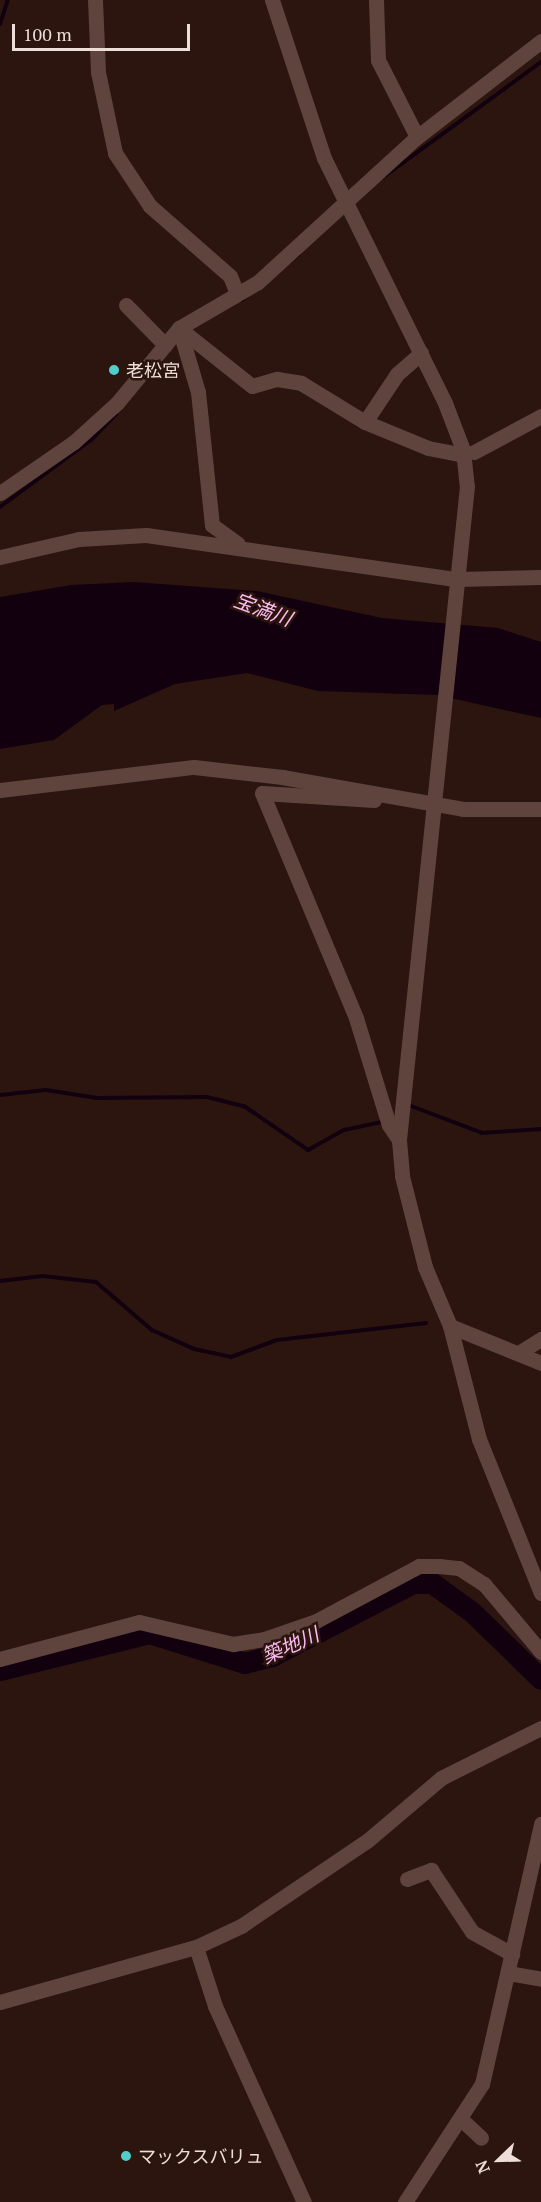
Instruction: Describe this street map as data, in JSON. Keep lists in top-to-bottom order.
{
  "water": ["宝満川", "築地川"],
  "places": ["老松宮", "マックスバリュ"],
  "scale_bar": "100 m",
  "north": "bottom left"
}
